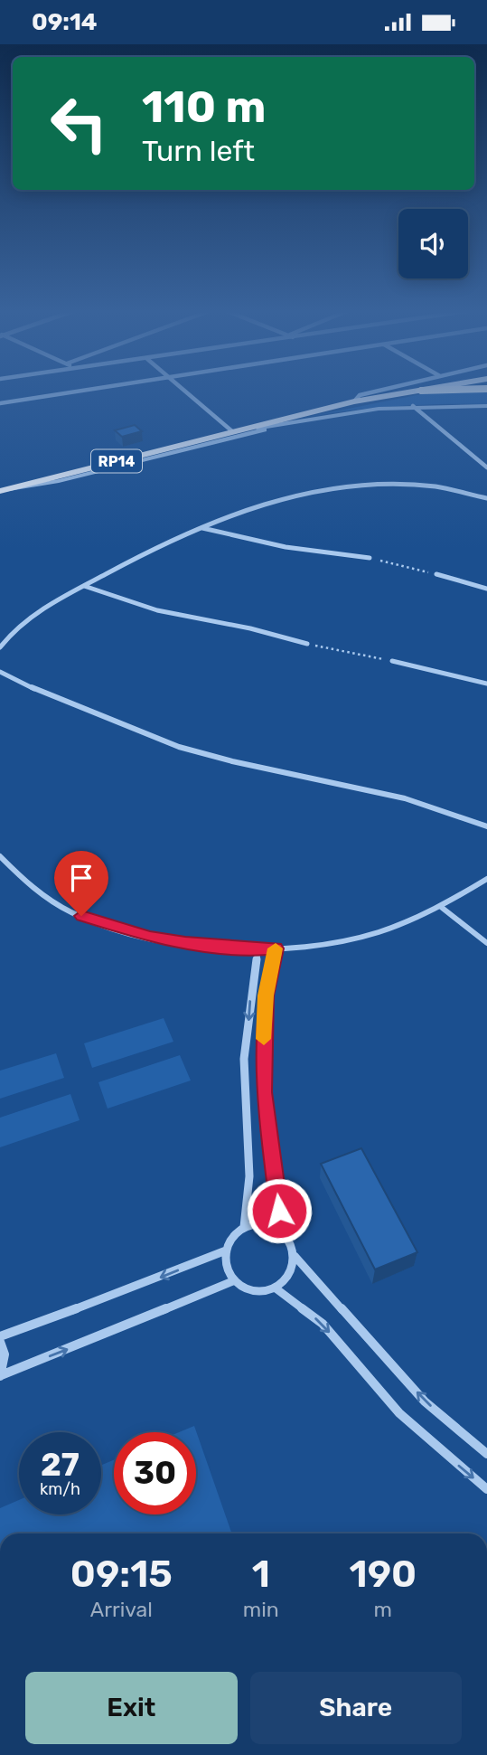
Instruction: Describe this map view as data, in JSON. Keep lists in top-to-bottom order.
{
  "streets": {
    "main road": ["RP14"]
  },
  "page": {
    "status": "09:14",
    "turn": ["110 m", "Turn left"],
    "speed": "27 km/h",
    "limit": "30",
    "eta": [
      "09:15",
      "Arrival",
      "1",
      "min",
      "190",
      "m"
    ],
    "buttons": ["Exit", "Share"]
  }
}
